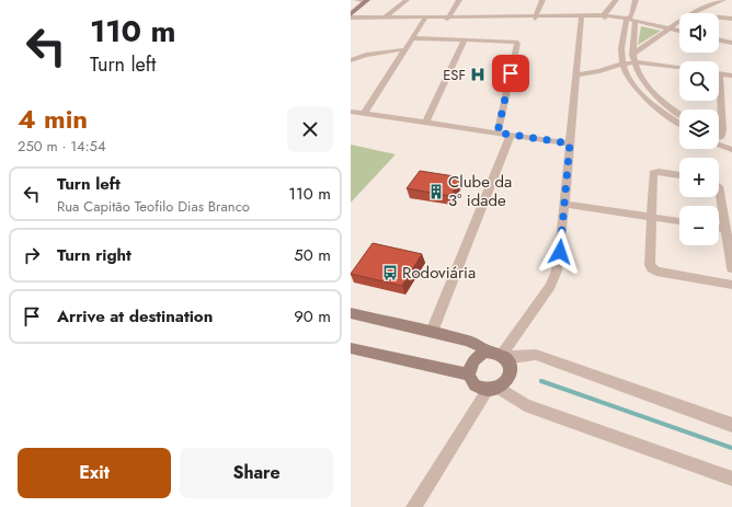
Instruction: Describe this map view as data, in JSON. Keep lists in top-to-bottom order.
{
  "places": {
    "hospital": ["ESF"],
    "building": ["Clube da 3º idade"],
    "bus stop": ["Rodoviária"]
  },
  "page": {
    "turn": ["110 m", "Turn left"],
    "map_buttons": ["+", "−"],
    "heading": ["4 min", "250 m · 14:54"],
    "list": [
      {
        "name": "Turn left",
        "note": "Rua Capitão Teofilo Dias Branco",
        "value": "110 m"
      },
      {
        "name": "Turn right",
        "value": "50 m"
      },
      {
        "name": "Arrive at destination",
        "value": "90 m"
      }
    ],
    "buttons": ["Exit", "Share"]
  }
}
